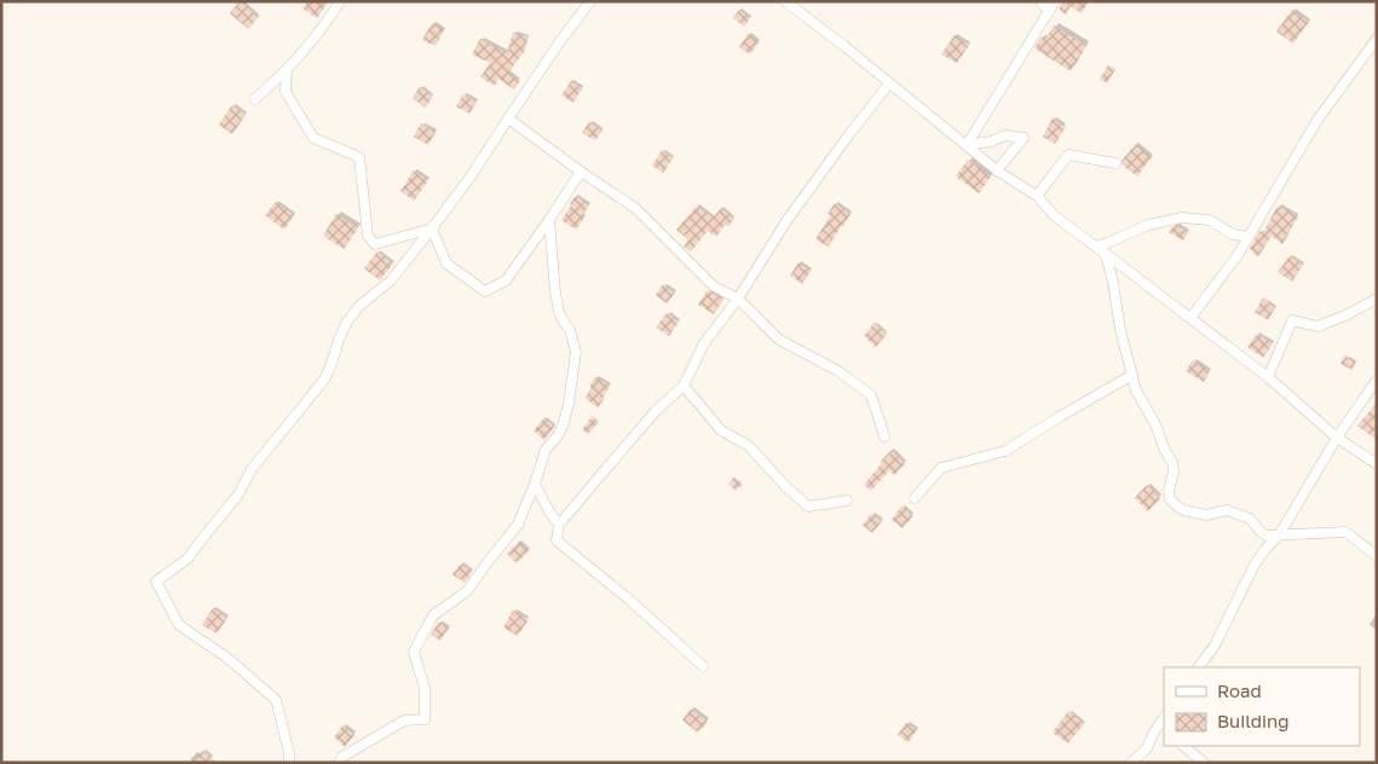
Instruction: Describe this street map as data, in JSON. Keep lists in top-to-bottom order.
{
  "legend": ["Road", "Building"]
}
